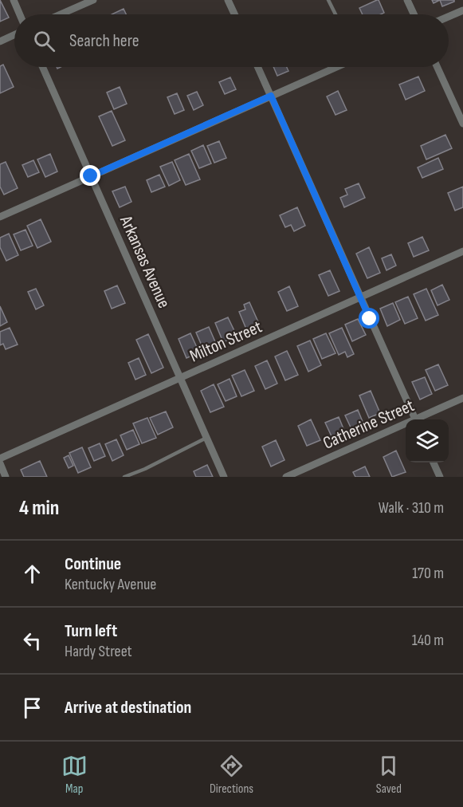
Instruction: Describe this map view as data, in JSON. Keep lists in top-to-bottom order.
{
  "streets": {
    "street": ["Arkansas Avenue", "Milton Street", "Catherine Street"]
  },
  "crossings": [
    ["Arkansas Avenue", "Milton Street"]
  ],
  "page": {
    "search": "Search here",
    "heading": ["4 min", "Walk · 310 m"],
    "list": [
      ["Continue", "Kentucky Avenue", "170 m"],
      ["Turn left", "Hardy Street", "140 m"],
      "Arrive at destination"
    ],
    "nav": ["Map", "Directions", "Saved"]
  }
}
